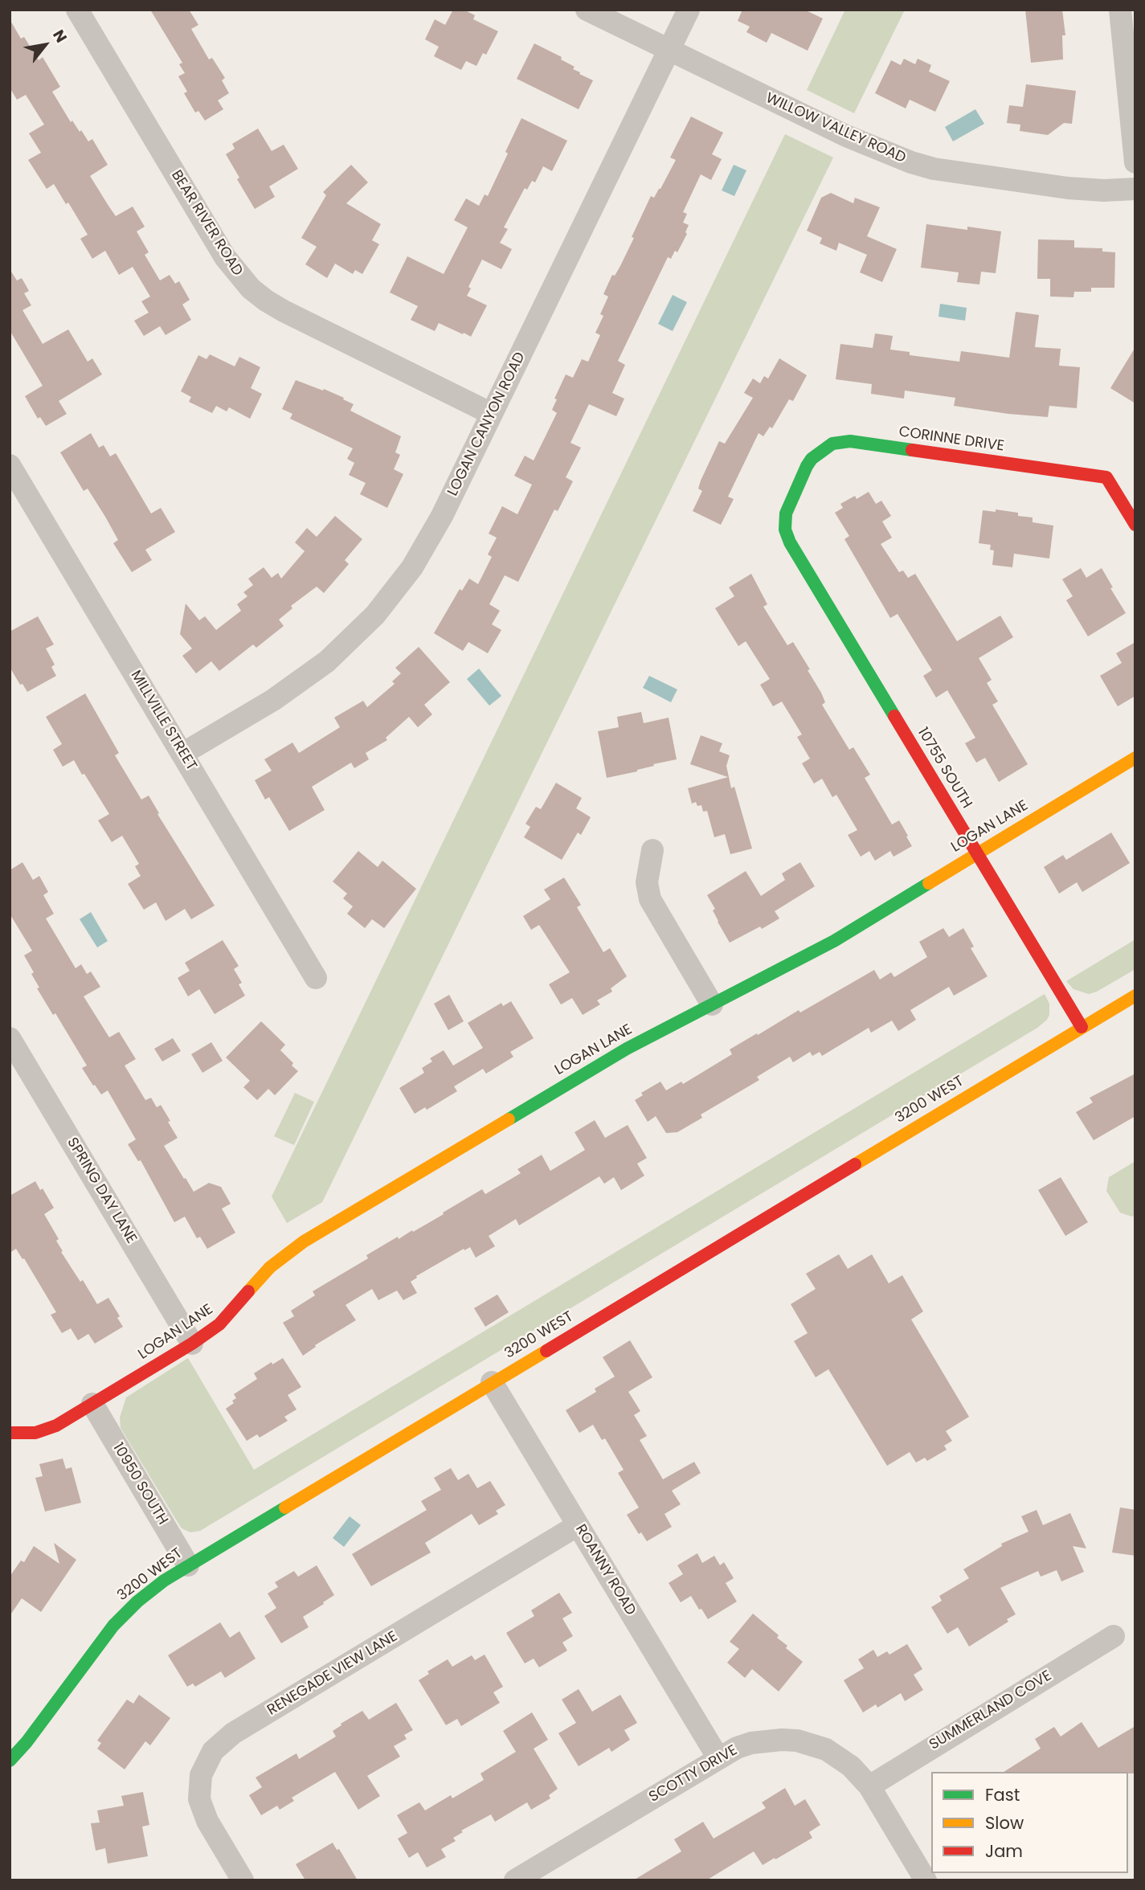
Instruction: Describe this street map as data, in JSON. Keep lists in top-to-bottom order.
{
  "streets": {
    "street": [
      "WILLOW VALLEY ROAD",
      "BEAR RIVER ROAD",
      "LOGAN CANYON ROAD",
      "CORINNE DRIVE",
      "MILLVILLE STREET",
      "10755 SOUTH",
      "LOGAN LANE",
      "3200 WEST",
      "SPRING DAY LANE",
      "10950 SOUTH",
      "ROANNY ROAD",
      "RENEGADE VIEW LANE",
      "SUMMERLAND COVE",
      "SCOTTY DRIVE"
    ]
  },
  "crossings": [
    ["WILLOW VALLEY ROAD", "LOGAN CANYON ROAD"],
    ["BEAR RIVER ROAD", "LOGAN CANYON ROAD"],
    ["LOGAN CANYON ROAD", "MILLVILLE STREET"],
    ["CORINNE DRIVE", "10755 SOUTH"],
    ["10755 SOUTH", "LOGAN LANE"],
    ["10755 SOUTH", "3200 WEST"],
    ["LOGAN LANE", "SPRING DAY LANE"],
    ["LOGAN LANE", "10950 SOUTH"],
    ["3200 WEST", "10950 SOUTH"],
    ["3200 WEST", "ROANNY ROAD"],
    ["ROANNY ROAD", "RENEGADE VIEW LANE"],
    ["ROANNY ROAD", "SCOTTY DRIVE"],
    ["SUMMERLAND COVE", "SCOTTY DRIVE"]
  ],
  "legend": ["Fast", "Slow", "Jam"],
  "north": "top right"
}
